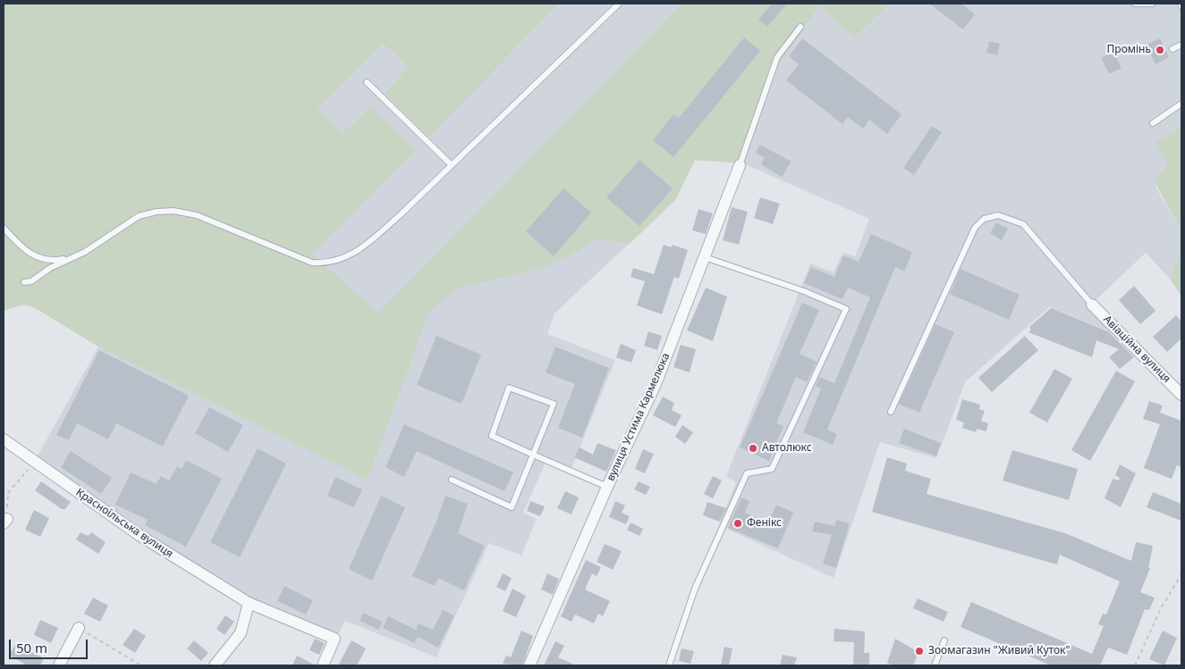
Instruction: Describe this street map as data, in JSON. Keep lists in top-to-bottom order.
{
  "streets": {
    "street": ["Авіаційна вулиця", "вулиця Устима Кармелюка", "Красноїльська вулиця"]
  },
  "places": [
    "Промінь",
    "Автолюкс",
    "Фенікс",
    "Зоомагазин \"Живий Куток\""
  ],
  "scale_bar": "50 m"
}
